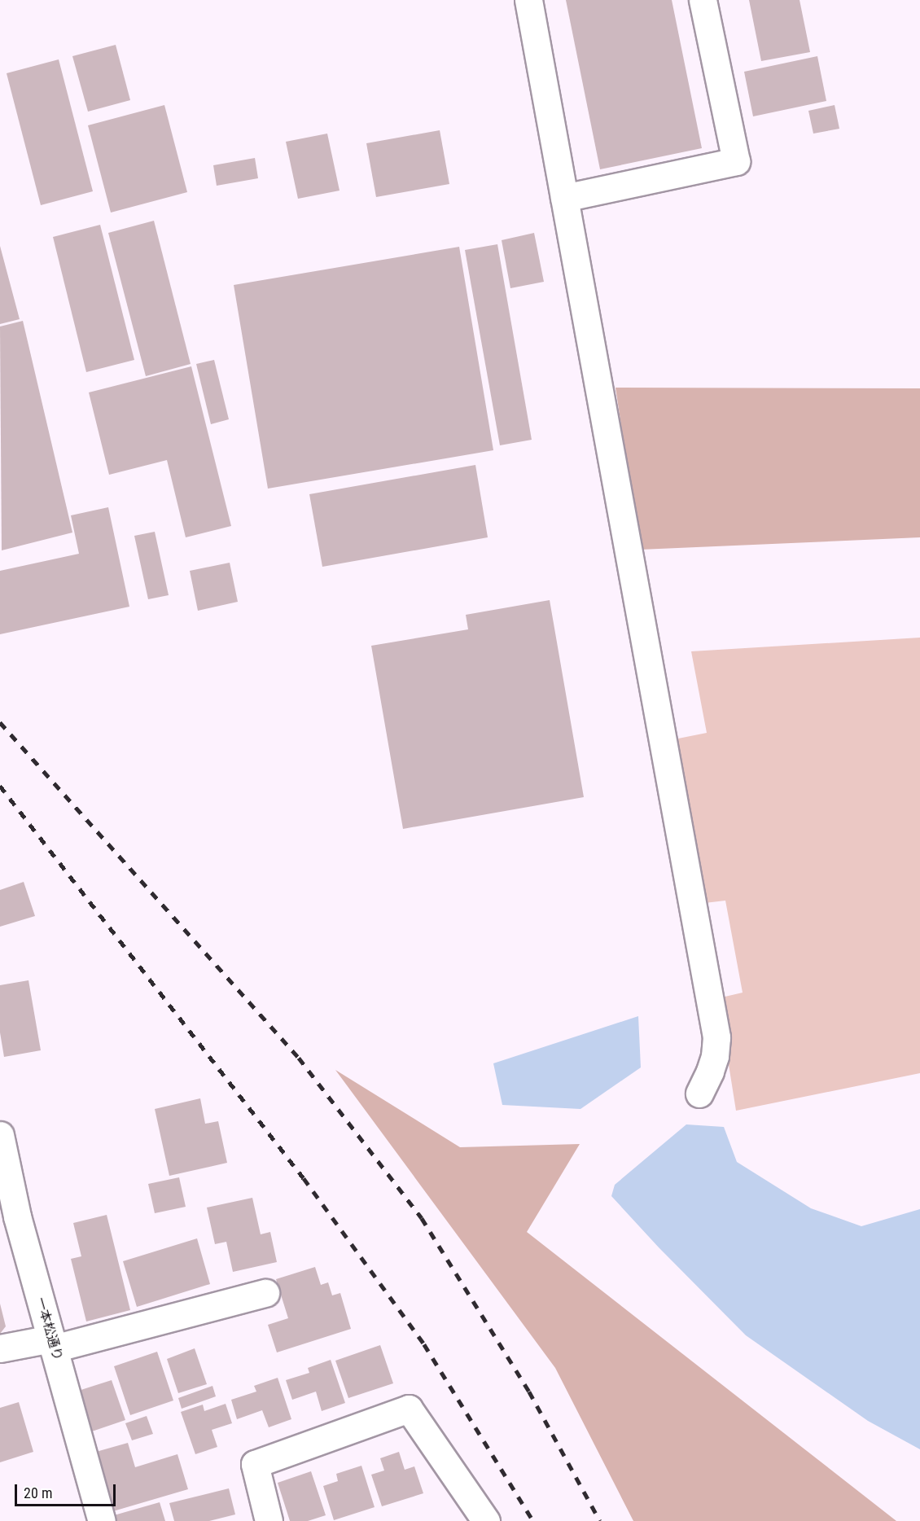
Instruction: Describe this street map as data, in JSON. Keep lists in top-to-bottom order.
{
  "streets": {
    "street": ["一本松通り"]
  },
  "scale_bar": "20 m"
}
